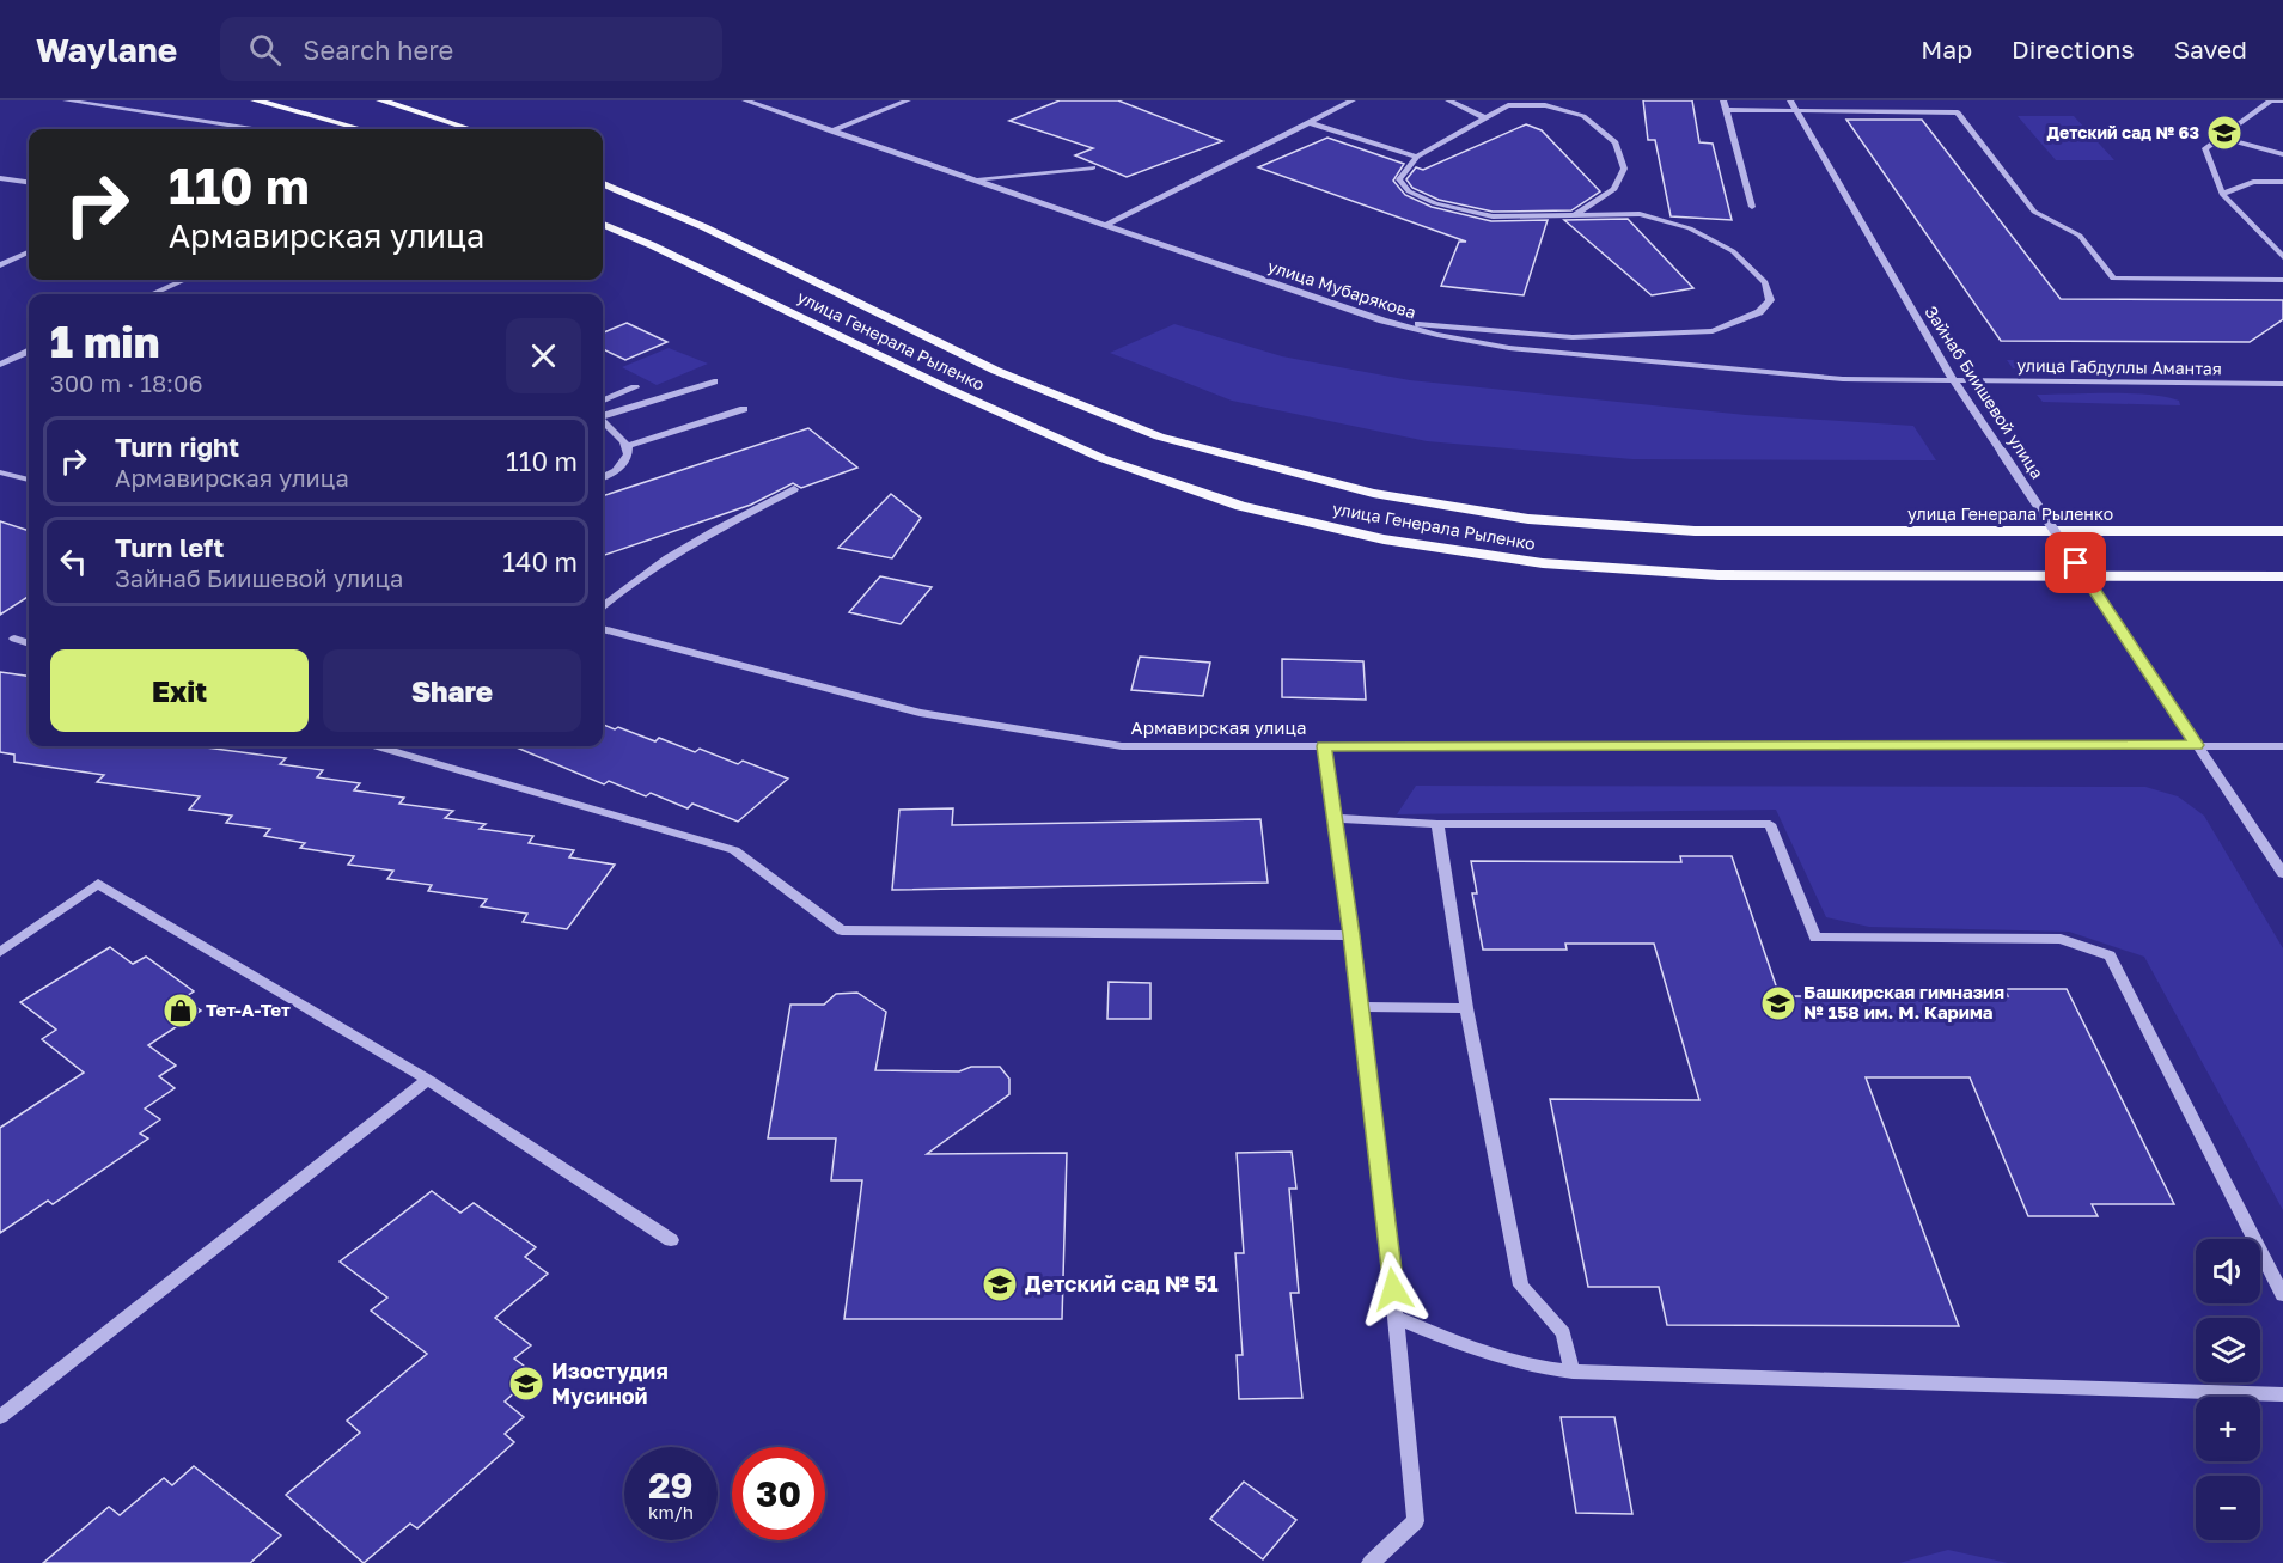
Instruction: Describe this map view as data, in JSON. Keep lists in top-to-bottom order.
{
  "streets": {
    "main road": ["улица Генерала Рыленко"],
    "street": [
      "улица Мубарякова",
      "улица Габдуллы Амантая",
      "Зайнаб Биишевой улица",
      "Армавирская улица"
    ]
  },
  "crossings": [
    ["улица Мубарякова", "улица Габдуллы Амантая"],
    ["улица Мубарякова", "Зайнаб Биишевой улица"],
    ["улица Габдуллы Амантая", "Зайнаб Биишевой улица"],
    ["Зайнаб Биишевой улица", "Армавирская улица"]
  ],
  "places": {
    "school or university": [
      "Детский сад № 63",
      "Башкирская гимназия № 158 им. М. Карима",
      "Детский сад № 51",
      "Изостудия Мусиной"
    ],
    "shop": ["Тет-А-Тет"]
  },
  "page": {
    "header": "Waylane",
    "search": "Search here",
    "nav": ["Map", "Directions", "Saved"],
    "turn": ["110 m", "Армавирская улица"],
    "heading": ["1 min", "300 m · 18:06"],
    "list": [
      {
        "name": "Turn right",
        "note": "Армавирская улица",
        "value": "110 m"
      },
      {
        "name": "Turn left",
        "note": "Зайнаб Биишевой улица",
        "value": "140 m"
      }
    ],
    "buttons": ["Exit", "Share"],
    "map_buttons": ["+", "−"],
    "speed": "29 km/h",
    "limit": "30"
  }
}
